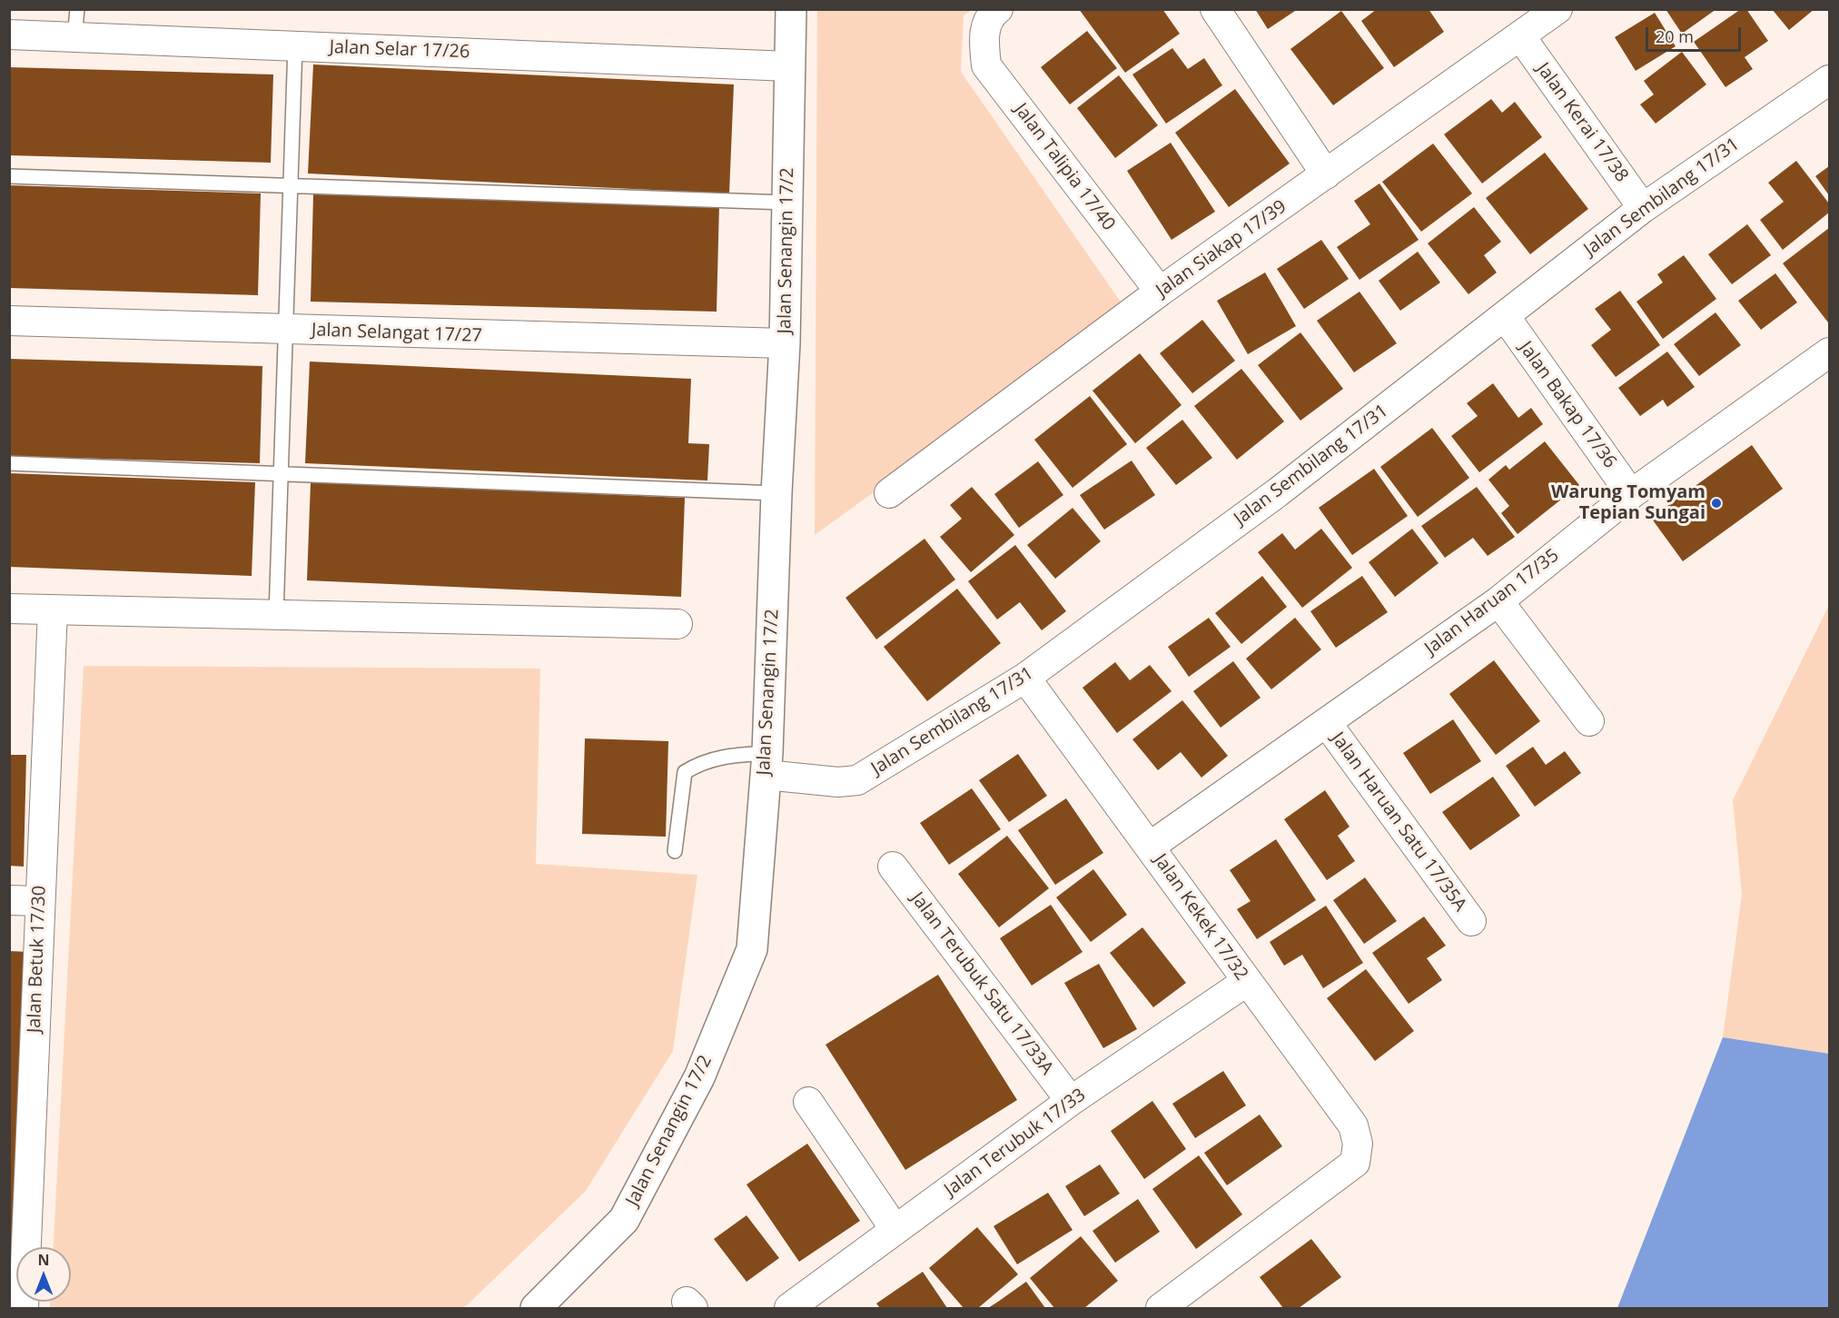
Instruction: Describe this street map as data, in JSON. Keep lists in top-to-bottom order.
{
  "streets": {
    "street": [
      "Jalan Selar 17/26",
      "Jalan Kerai 17/38",
      "Jalan Talipia 17/40",
      "Jalan Sembilang 17/31",
      "Jalan Siakap 17/39",
      "Jalan Senangin 17/2",
      "Jalan Selangat 17/27",
      "Jalan Bakap 17/36",
      "Jalan Haruan 17/35",
      "Jalan Haruan Satu 17/35A",
      "Jalan Kekek 17/32",
      "Jalan Betuk 17/30",
      "Jalan Terubuk Satu 17/33A",
      "Jalan Terubuk 17/33"
    ]
  },
  "crossings": [
    ["Jalan Selar 17/26", "Jalan Senangin 17/2"],
    ["Jalan Kerai 17/38", "Jalan Sembilang 17/31"],
    ["Jalan Kerai 17/38", "Jalan Siakap 17/39"],
    ["Jalan Talipia 17/40", "Jalan Siakap 17/39"],
    ["Jalan Sembilang 17/31", "Jalan Senangin 17/2"],
    ["Jalan Sembilang 17/31", "Jalan Bakap 17/36"],
    ["Jalan Sembilang 17/31", "Jalan Kekek 17/32"],
    ["Jalan Senangin 17/2", "Jalan Selangat 17/27"],
    ["Jalan Bakap 17/36", "Jalan Haruan 17/35"],
    ["Jalan Haruan 17/35", "Jalan Haruan Satu 17/35A"],
    ["Jalan Haruan 17/35", "Jalan Kekek 17/32"],
    ["Jalan Kekek 17/32", "Jalan Terubuk 17/33"],
    ["Jalan Terubuk Satu 17/33A", "Jalan Terubuk 17/33"]
  ],
  "places": ["Warung Tomyam Tepian Sungai"],
  "scale_bar": "20 m",
  "north": "top"
}
